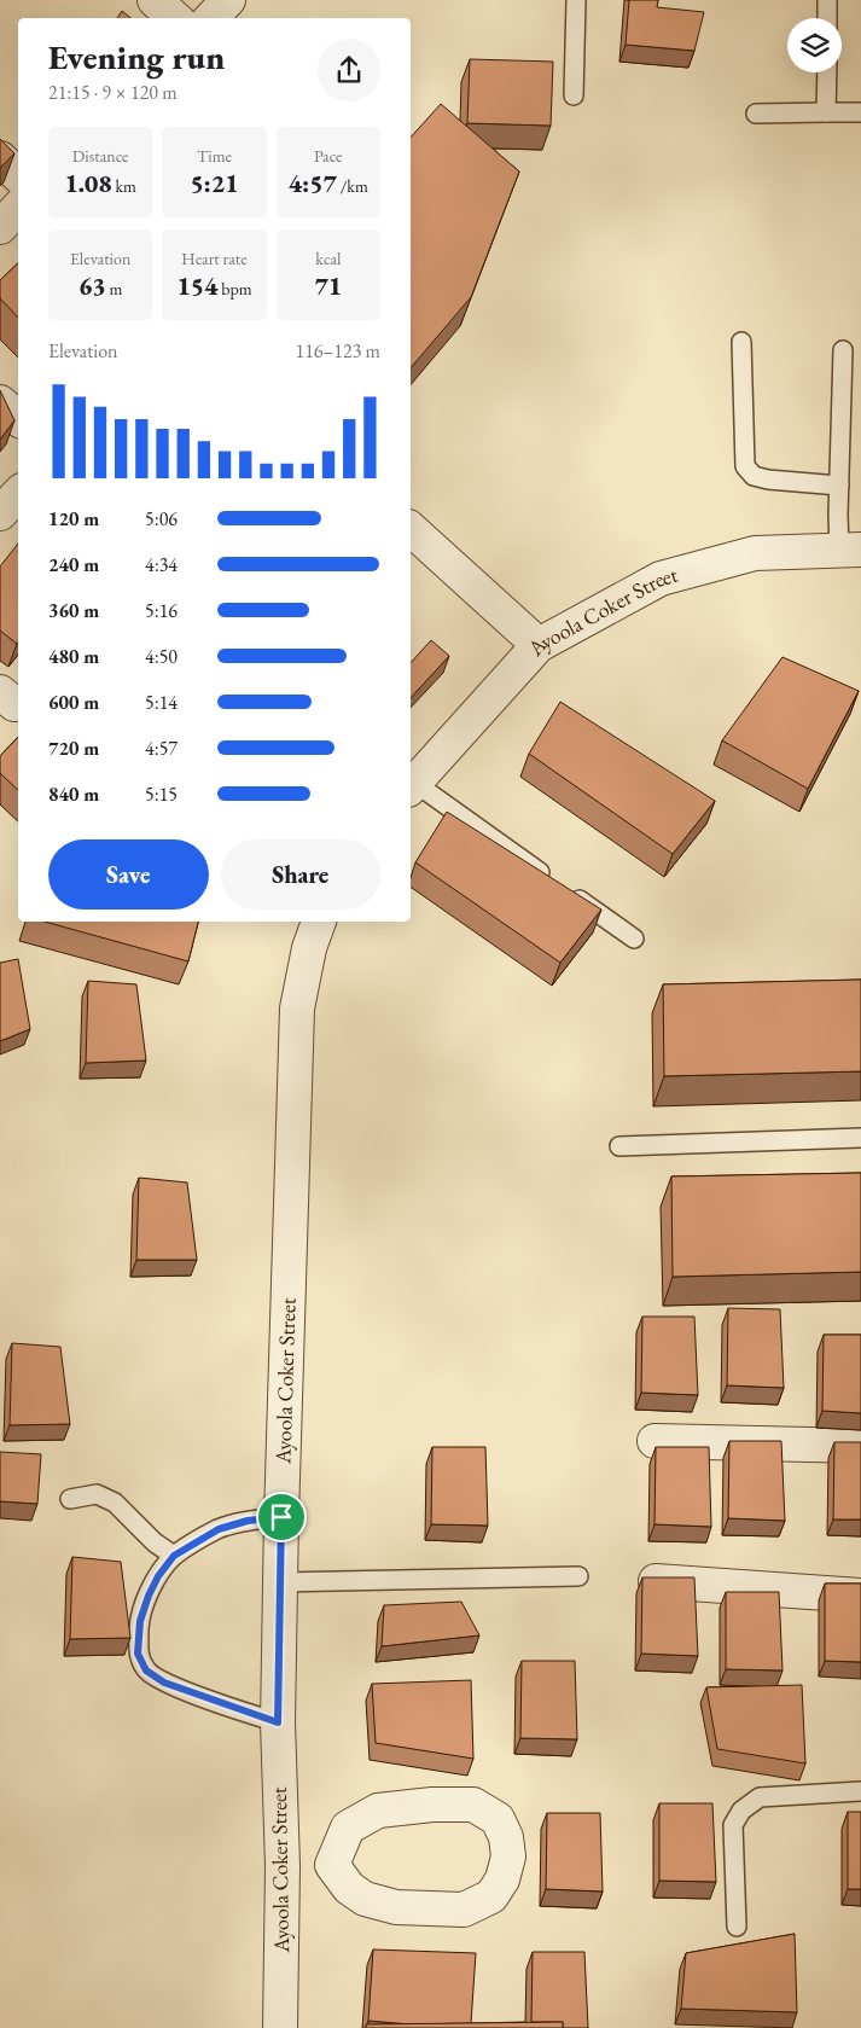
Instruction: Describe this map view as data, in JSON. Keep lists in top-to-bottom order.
{
  "streets": {
    "street": ["Ayoola Coker Street"]
  },
  "page": {
    "heading": ["Evening run", "21:15 · 9 × 120 m"],
    "stats": [
      ["Distance", "1.08 km"],
      ["Time", "5:21"],
      ["Pace", "4:57 /km"],
      ["Elevation", "63 m"],
      ["Heart rate", "154 bpm"],
      ["kcal", "71"]
    ],
    "chart": ["Elevation", "116–123 m"],
    "list": [
      {
        "name": "120 m",
        "note": "5:06"
      },
      {
        "name": "240 m",
        "note": "4:34"
      },
      {
        "name": "360 m",
        "note": "5:16"
      },
      {
        "name": "480 m",
        "note": "4:50"
      },
      {
        "name": "600 m",
        "note": "5:14"
      },
      {
        "name": "720 m",
        "note": "4:57"
      },
      {
        "name": "840 m",
        "note": "5:15"
      }
    ],
    "buttons": ["Save", "Share"]
  }
}
